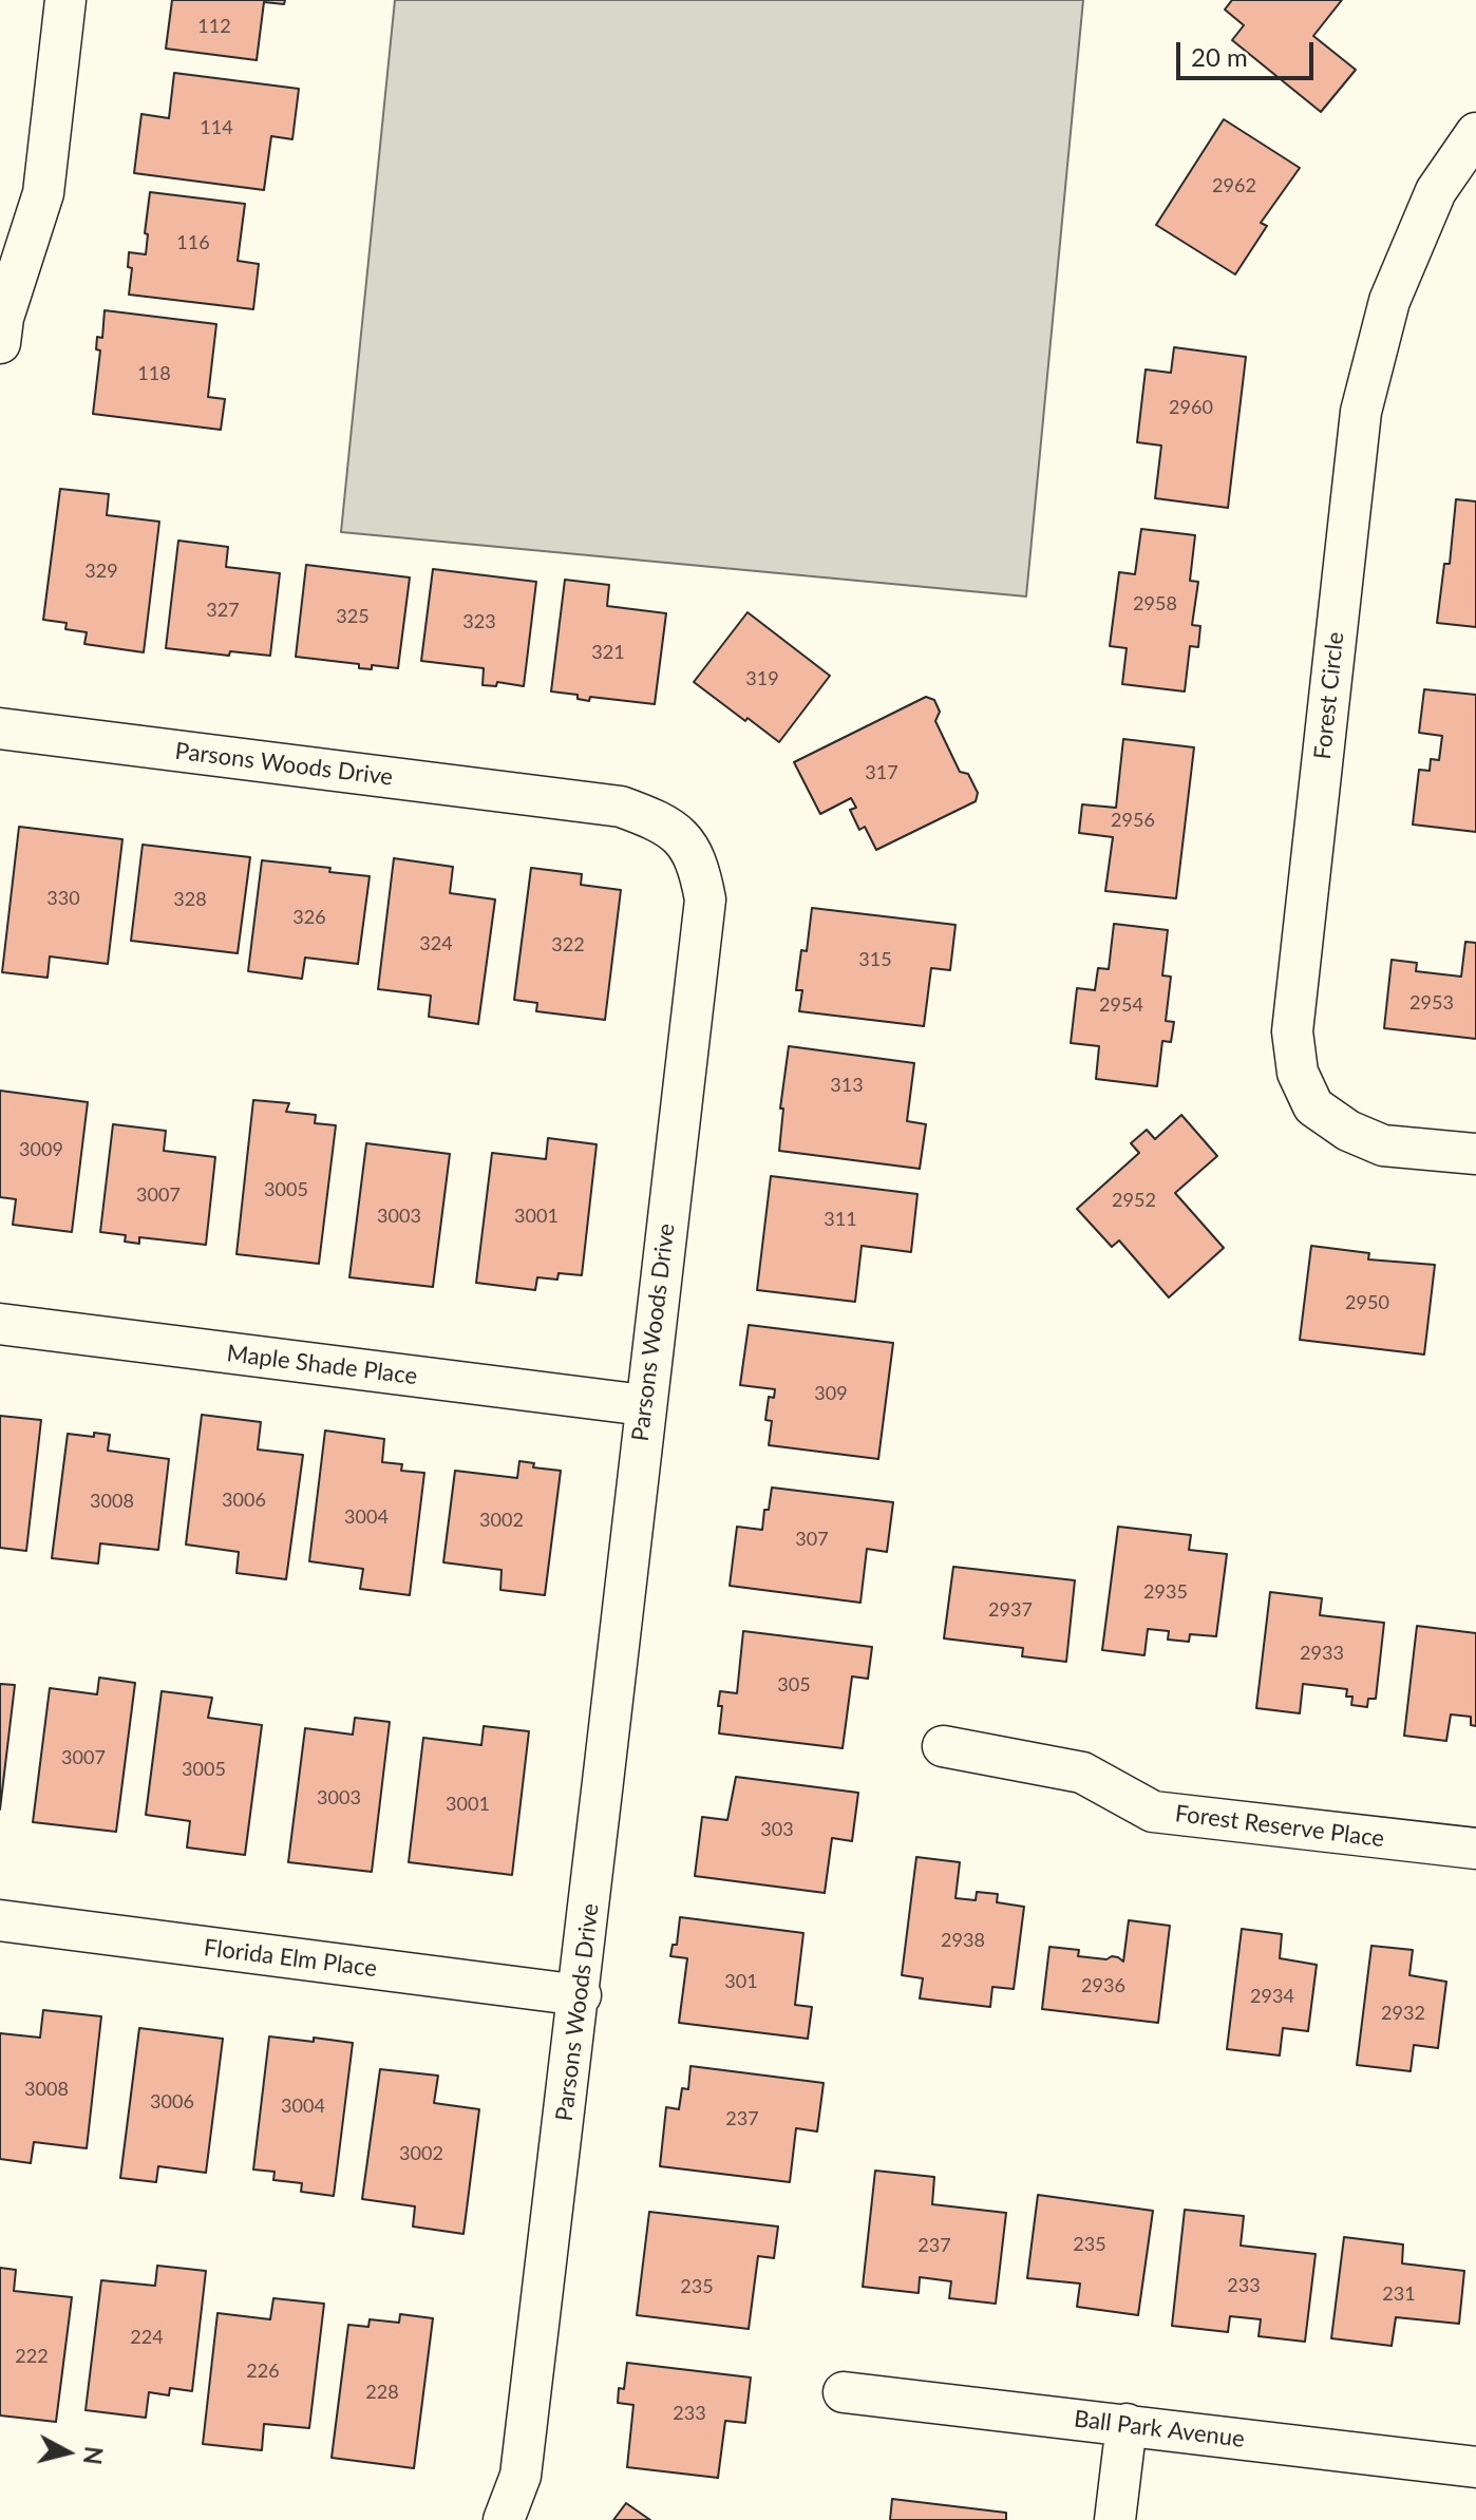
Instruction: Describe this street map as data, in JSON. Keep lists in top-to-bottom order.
{
  "streets": {
    "street": [
      "Forest Circle",
      "Parsons Woods Drive",
      "Maple Shade Place",
      "Forest Reserve Place",
      "Florida Elm Place",
      "Ball Park Avenue"
    ]
  },
  "crossings": [
    ["Parsons Woods Drive", "Maple Shade Place"],
    ["Parsons Woods Drive", "Florida Elm Place"]
  ],
  "house_numbers": [
    "112",
    "114",
    "2962",
    "116",
    "118",
    "2960",
    "329",
    "2958",
    "327",
    "325",
    "323",
    "321",
    "319",
    "317",
    "2956",
    "330",
    "328",
    "326",
    "324",
    "322",
    "315",
    "2953",
    "2954",
    "313",
    "3009",
    "3005",
    "3007",
    "2952",
    "3003",
    "3001",
    "311",
    "2950",
    "309",
    "3006",
    "3008",
    "3004",
    "3002",
    "307",
    "2935",
    "2937",
    "2933",
    "305",
    "3007",
    "3005",
    "3003",
    "3001",
    "303",
    "2938",
    "301",
    "2936",
    "2934",
    "2932",
    "3008",
    "3006",
    "3004",
    "237",
    "3002",
    "235",
    "237",
    "233",
    "235",
    "231",
    "224",
    "222",
    "226",
    "228",
    "233"
  ],
  "scale_bar": "20 m",
  "north": "right"
}
